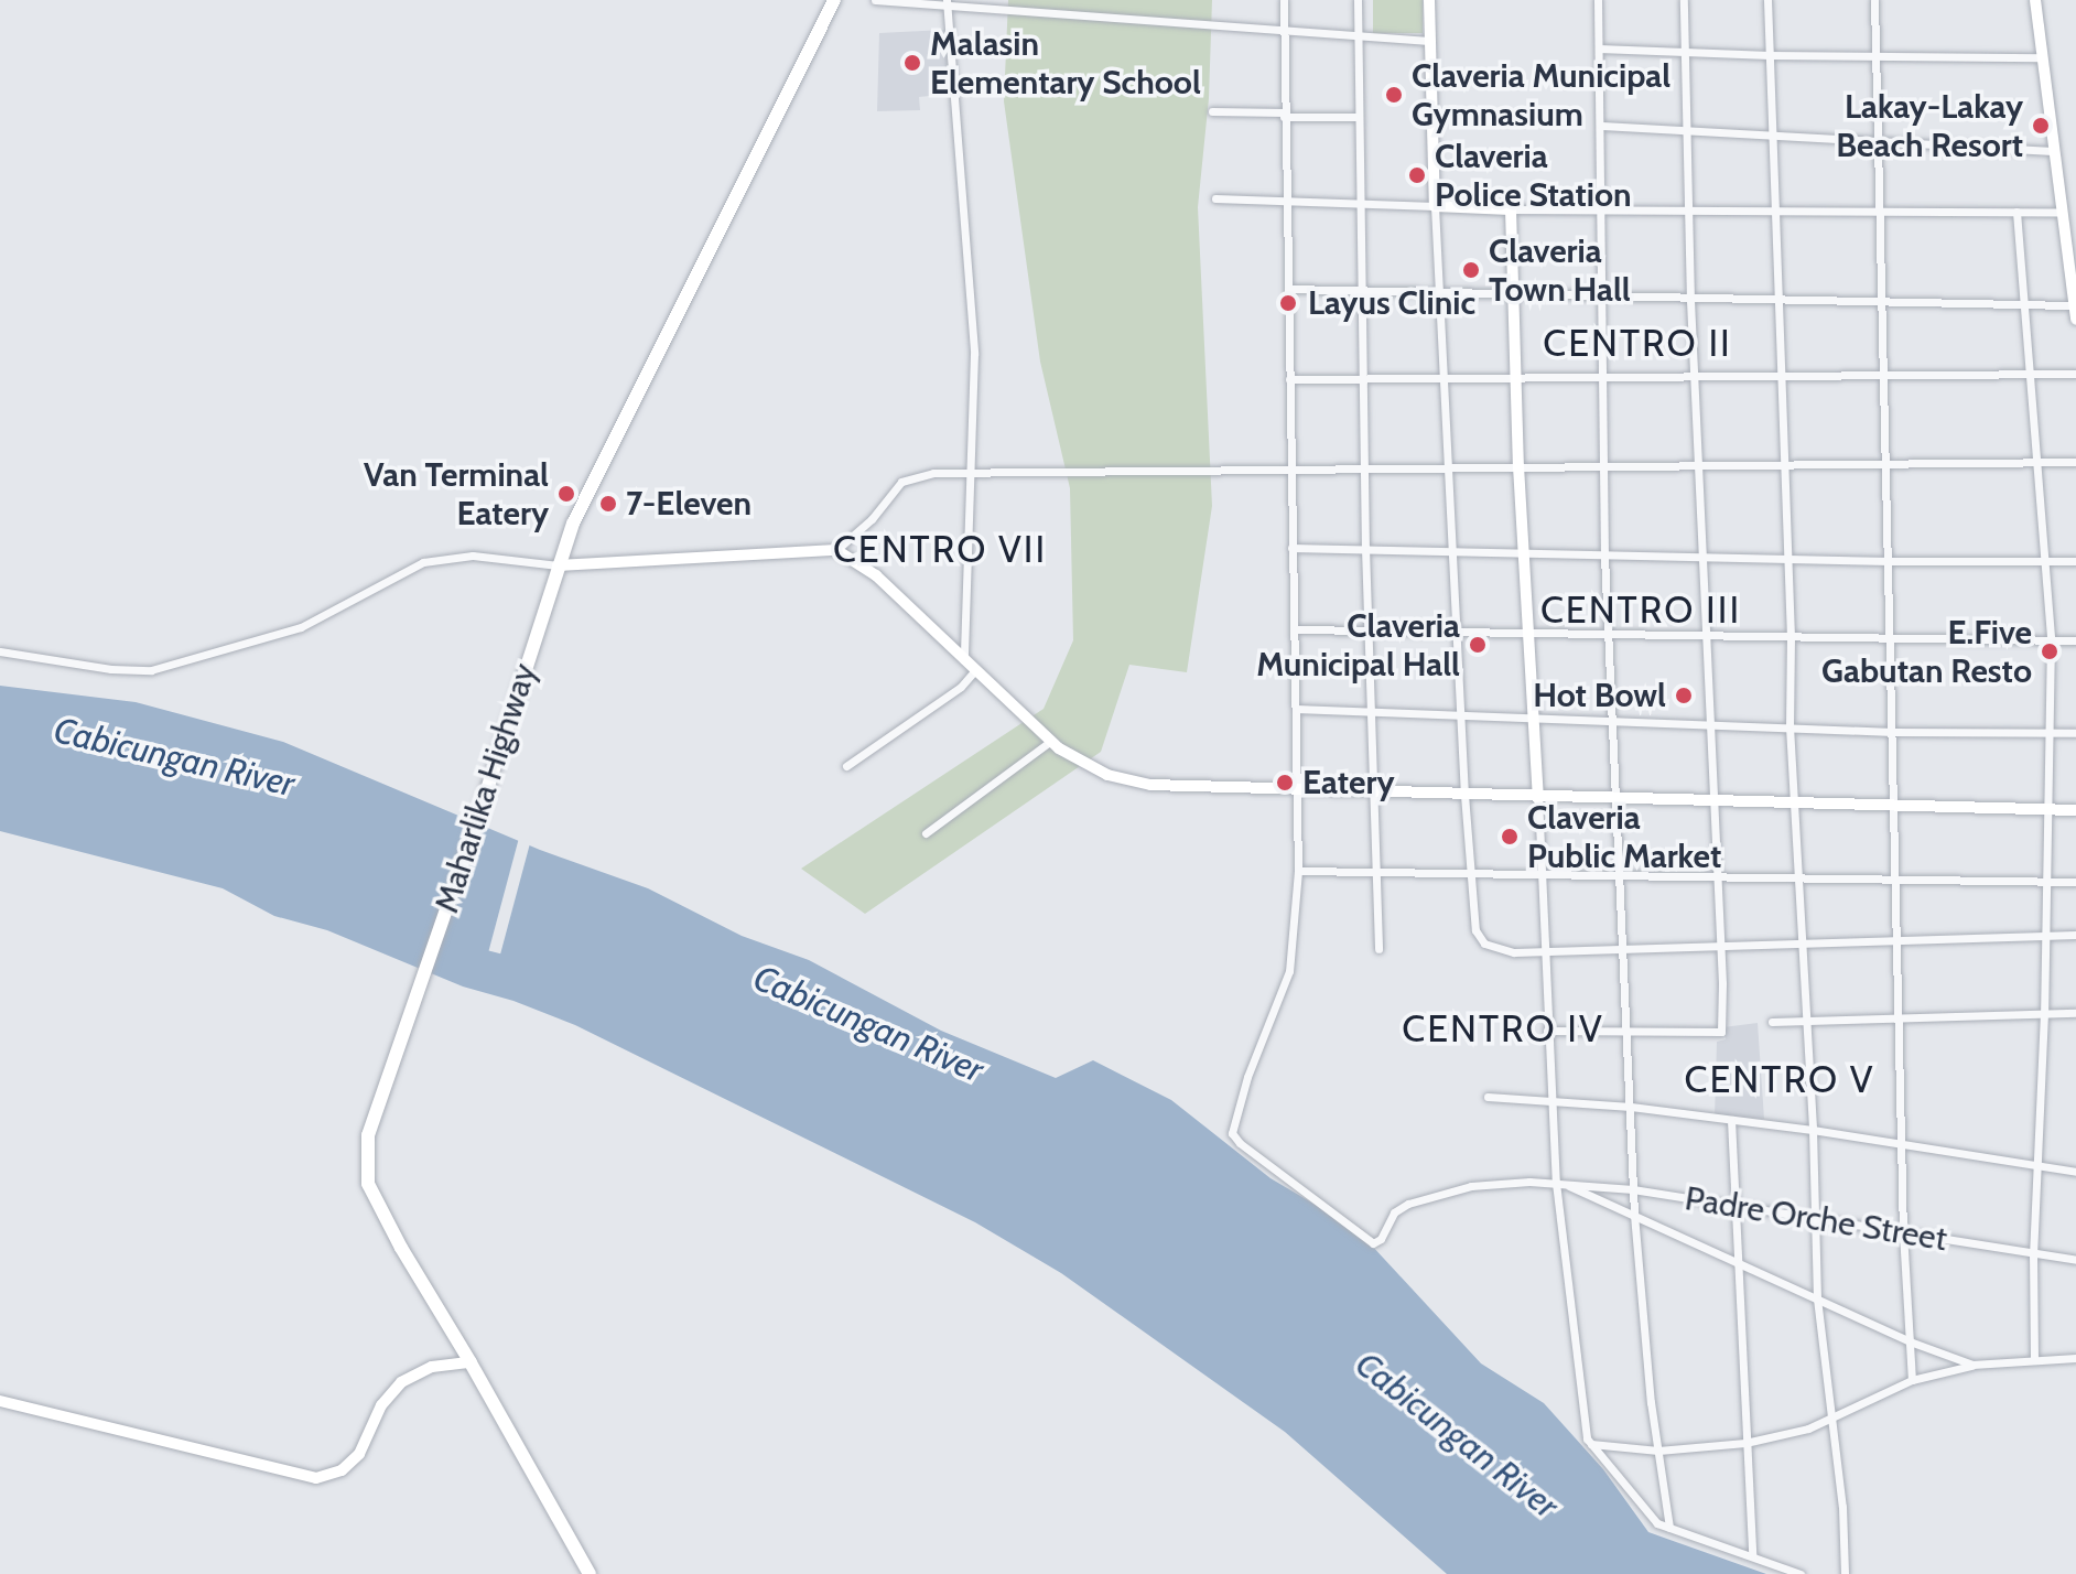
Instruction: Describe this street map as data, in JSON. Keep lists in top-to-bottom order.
{
  "streets": {
    "highway": ["Maharlika Highway"],
    "street": ["Padre Orche Street"]
  },
  "districts": [
    "CENTRO II",
    "CENTRO VII",
    "CENTRO III",
    "CENTRO IV",
    "CENTRO V"
  ],
  "water": ["Cabicungan River"],
  "places": [
    "Malasin Elementary School",
    "Claveria Municipal Gymnasium",
    "Lakay-Lakay Beach Resort",
    "Claveria Police Station",
    "Claveria Town Hall",
    "Layus Clinic",
    "Van Terminal Eatery",
    "7-Eleven",
    "Claveria Municipal Hall",
    "E.Five Gabutan Resto",
    "Hot Bowl",
    "Eatery",
    "Claveria Public Market"
  ]
}
